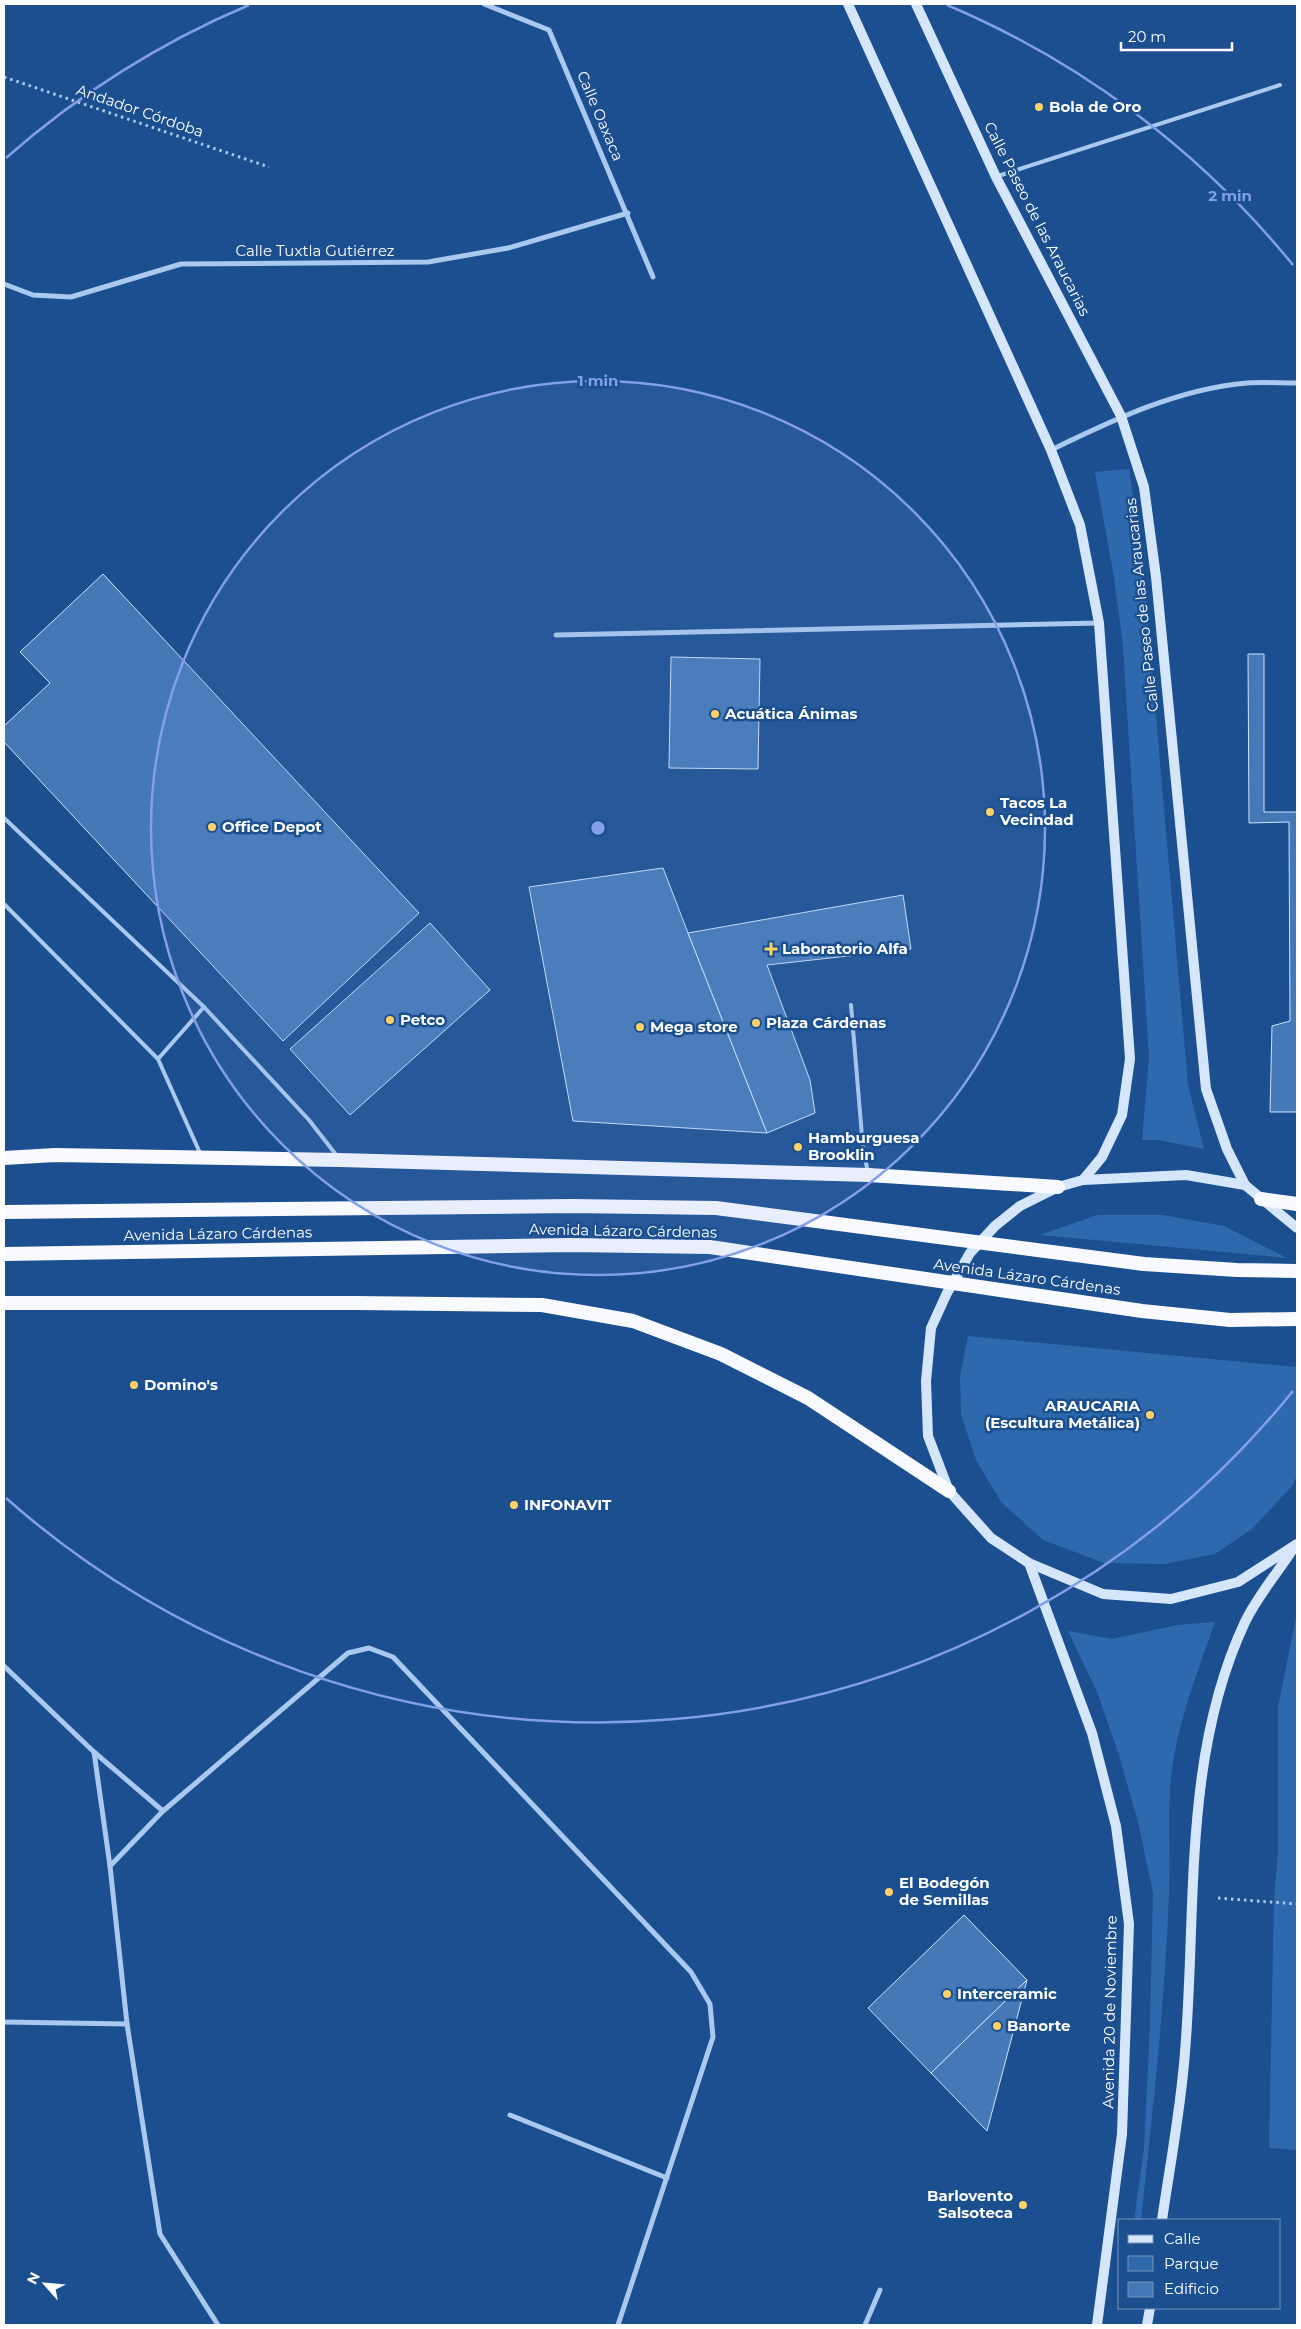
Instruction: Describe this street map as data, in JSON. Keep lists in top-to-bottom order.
{
  "streets": {
    "highway": ["Avenida Lázaro Cárdenas"],
    "main road": ["Calle Paseo de las Araucarias", "Avenida 20 de Noviembre"],
    "street": ["Calle Oaxaca", "Calle Tuxtla Gutiérrez"],
    "path": ["Andador Córdoba"]
  },
  "crossings": [
    ["Calle Oaxaca", "Calle Tuxtla Gutiérrez"]
  ],
  "places": {
    "other": [
      "Bola de Oro",
      "Acuática Ánimas",
      "Tacos La Vecindad",
      "Office Depot",
      "Petco",
      "Plaza Cárdenas",
      "Mega store",
      "Hamburguesa Brooklin",
      "Domino's",
      "ARAUCARIA (Escultura Metálica)",
      "INFONAVIT",
      "El Bodegón de Semillas",
      "Interceramic",
      "Banorte",
      "Barlovento Salsoteca"
    ],
    "health": ["Laboratorio Alfa"]
  },
  "legend": ["Calle", "Parque", "Edificio"],
  "scale_bar": "20 m",
  "north": "top left",
  "rings": ["2 min", "1 min"]
}
